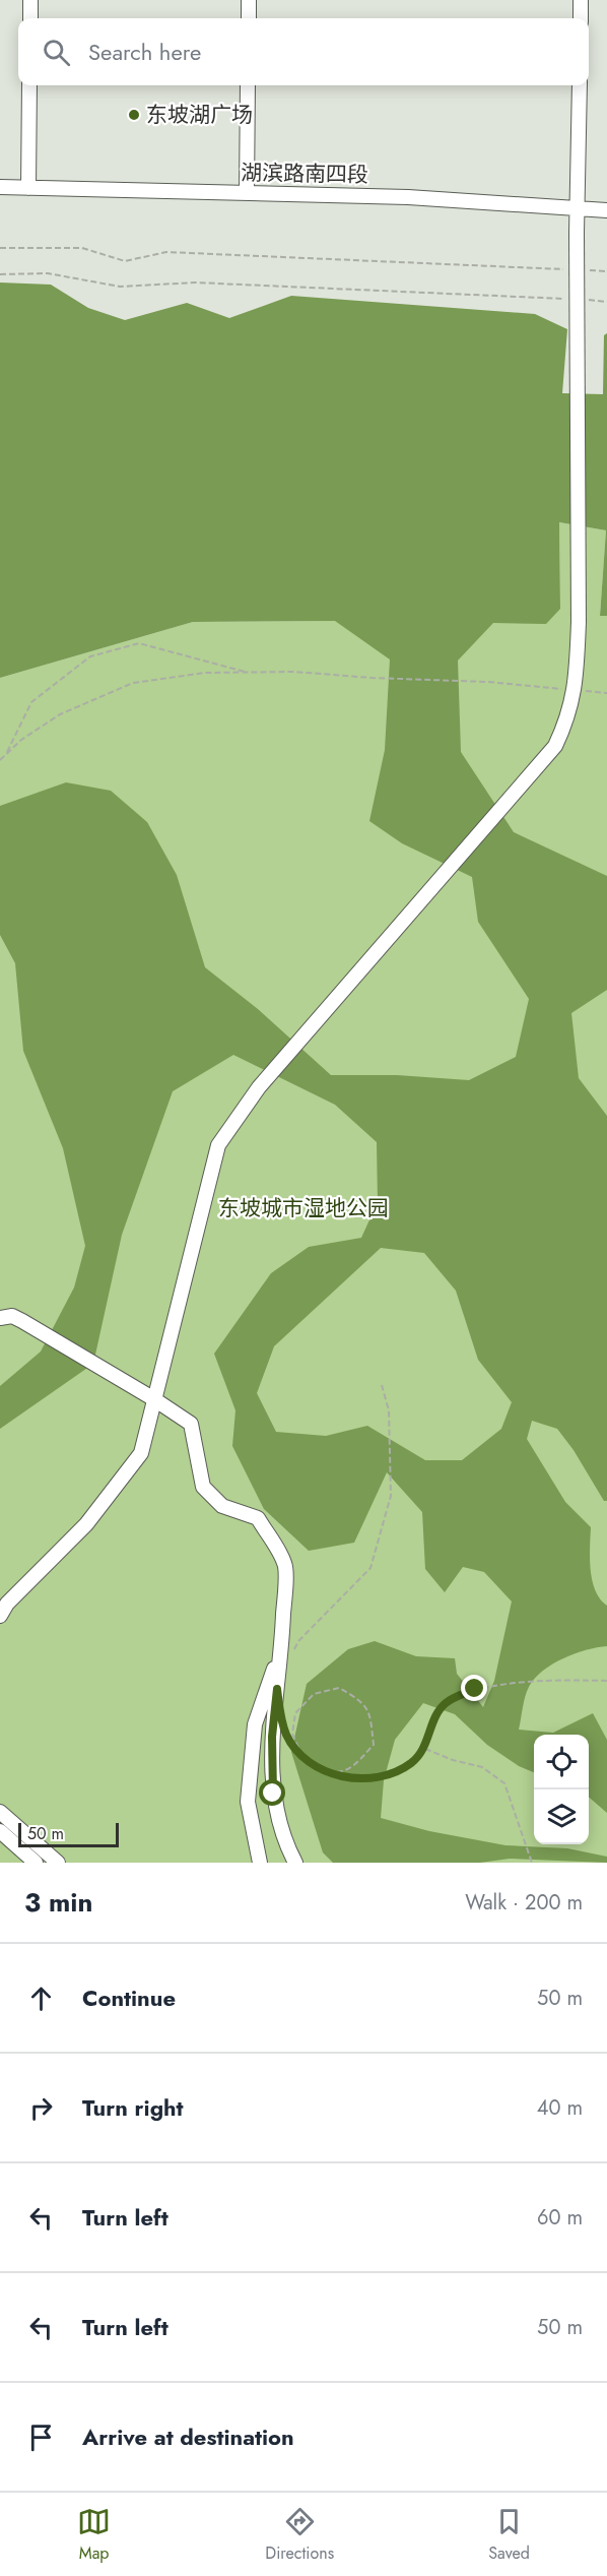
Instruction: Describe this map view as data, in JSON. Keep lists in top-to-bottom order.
{
  "streets": {
    "street": ["湖滨路南四段"]
  },
  "parks": ["东坡城市湿地公园"],
  "places": ["东坡湖广场"],
  "scale_bar": "50 m",
  "page": {
    "search": "Search here",
    "scale": "50 m",
    "heading": ["3 min", "Walk · 200 m"],
    "list": [
      ["Continue", "50 m"],
      ["Turn right", "40 m"],
      ["Turn left", "60 m"],
      ["Turn left", "50 m"],
      "Arrive at destination"
    ],
    "nav": ["Map", "Directions", "Saved"]
  }
}
